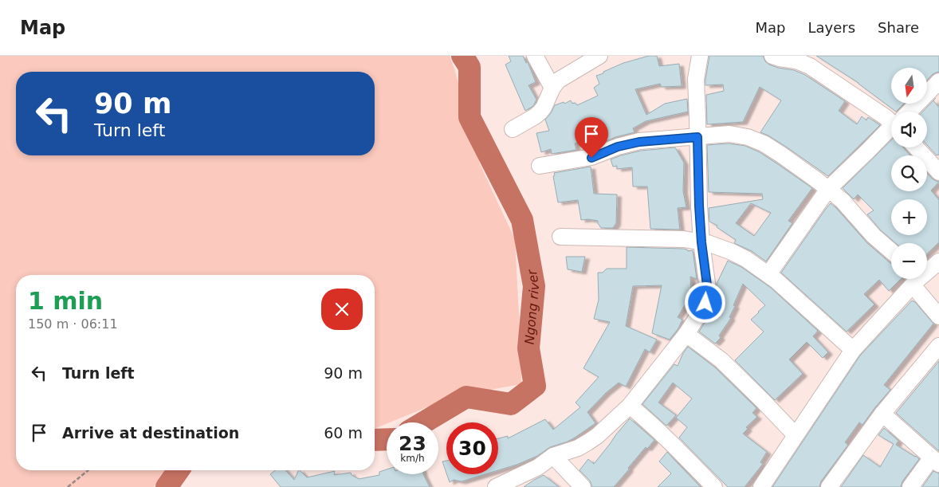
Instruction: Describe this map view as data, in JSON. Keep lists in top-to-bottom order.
{
  "water": ["Ngong river"],
  "north": "bottom",
  "page": {
    "header": "Map",
    "nav": ["Map", "Layers", "Share"],
    "map_buttons": ["+", "−"],
    "turn": ["90 m", "Turn left"],
    "heading": ["1 min", "150 m · 06:11"],
    "list": [
      {
        "name": "Turn left",
        "value": "90 m"
      },
      {
        "name": "Arrive at destination",
        "value": "60 m"
      }
    ],
    "speed": "23 km/h",
    "limit": "30"
  }
}
